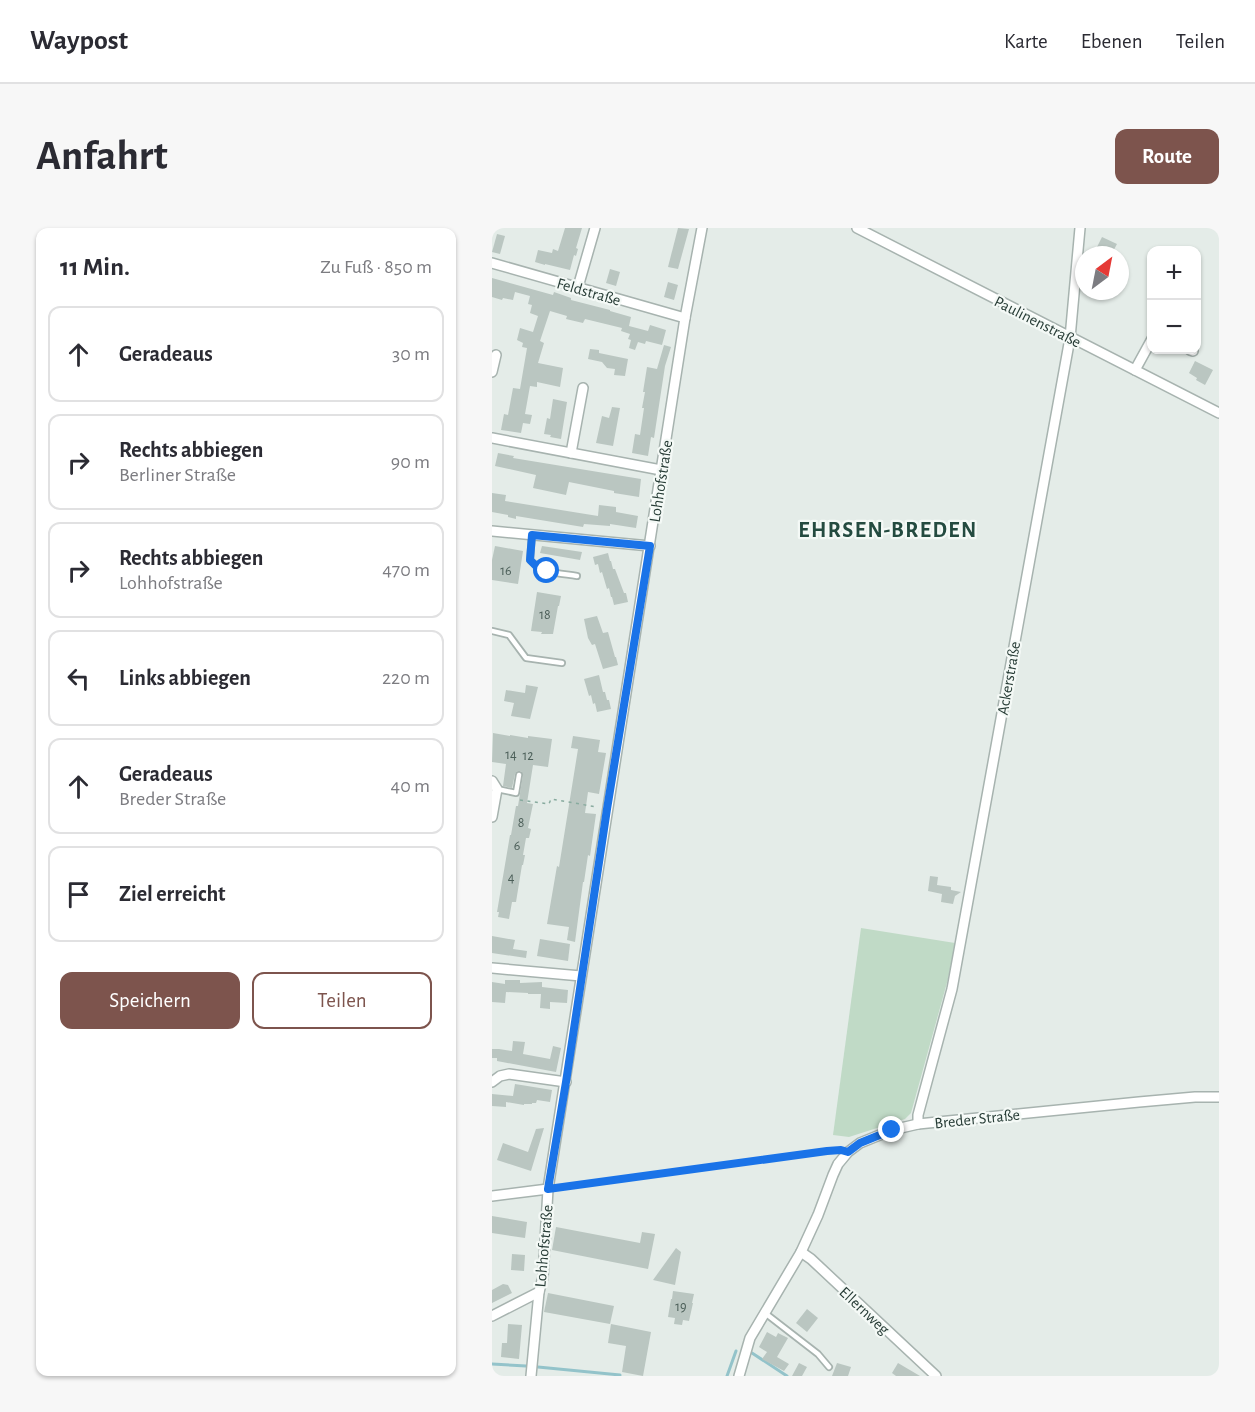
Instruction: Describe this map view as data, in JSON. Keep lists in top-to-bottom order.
{
  "streets": {
    "street": [
      "Feldstraße",
      "Paulinenstraße",
      "Lohhofstraße",
      "Ackerstraße",
      "Breder Straße",
      "Ellernweg"
    ]
  },
  "crossings": [
    ["Feldstraße", "Lohhofstraße"],
    ["Paulinenstraße", "Ackerstraße"],
    ["Ackerstraße", "Breder Straße"],
    ["Breder Straße", "Ellernweg"]
  ],
  "districts": ["EHRSEN-BREDEN"],
  "house_numbers": [
    "16",
    "18",
    "14",
    "12",
    "8",
    "6",
    "4",
    "19"
  ],
  "north": "top right",
  "page": {
    "header": "Waypost",
    "nav": ["Karte", "Ebenen", "Teilen"],
    "buttons": [
      "Route",
      ["Speichern", "Teilen"]
    ],
    "title": "Anfahrt",
    "heading": ["11 Min.", "Zu Fuß · 850 m"],
    "map_buttons": ["+", "−"],
    "list": [
      ["Geradeaus", "30 m"],
      ["Rechts abbiegen", "Berliner Straße", "90 m"],
      ["Rechts abbiegen", "Lohhofstraße", "470 m"],
      ["Links abbiegen", "220 m"],
      ["Geradeaus", "Breder Straße", "40 m"],
      "Ziel erreicht"
    ]
  }
}
